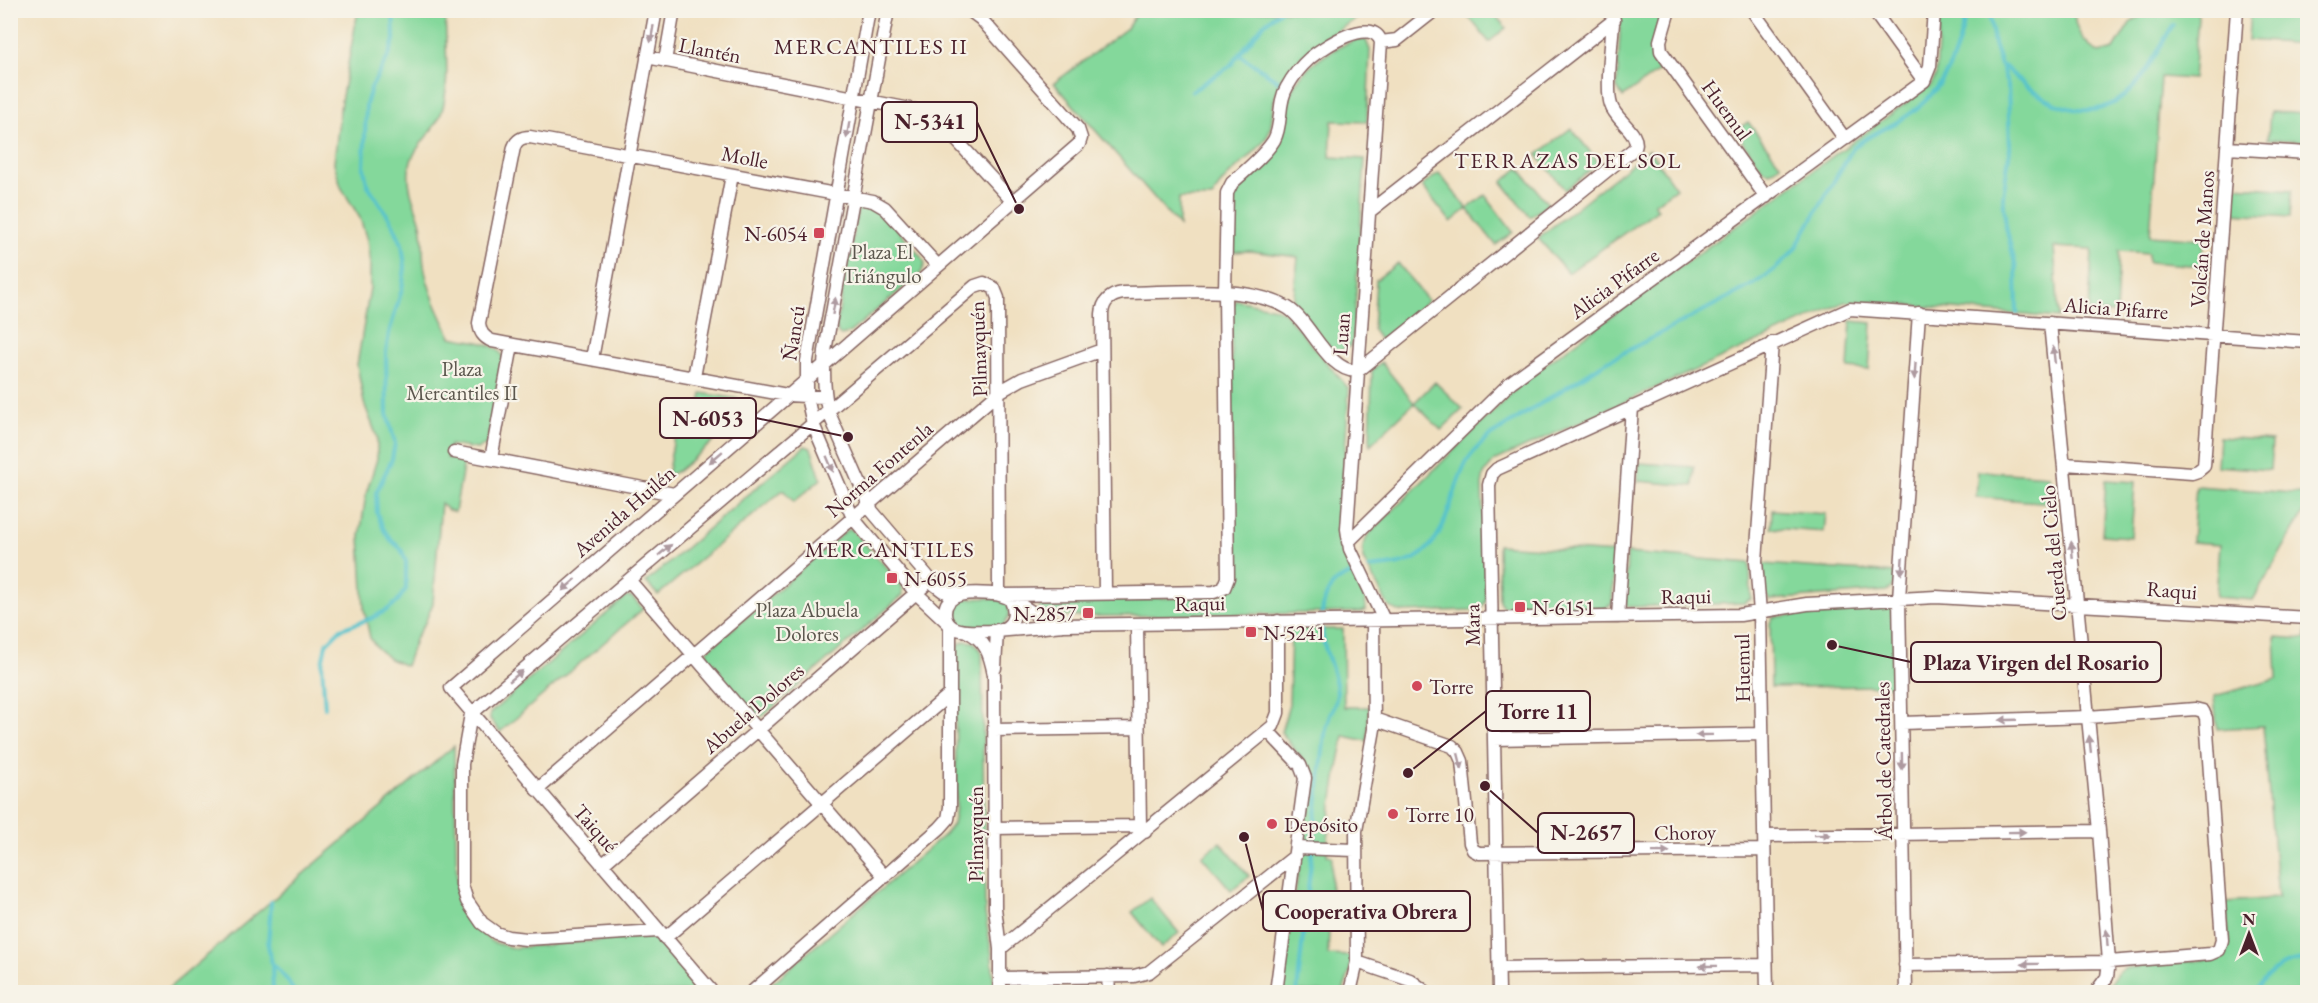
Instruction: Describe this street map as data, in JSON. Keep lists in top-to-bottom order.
{
  "streets": {
    "street": [
      "Llantén",
      "Huemul",
      "Molle",
      "Volcán de Manos",
      "Alicia Pifarre",
      "Ñancú",
      "Luan",
      "Pilmayquén",
      "Norma Fontenla",
      "Avenida Huilén",
      "Cuerda del Cielo",
      "Raqui",
      "Mara",
      "Abuela Dolores",
      "Árbol de Catedrales",
      "Taiqué",
      "Choroy"
    ]
  },
  "crossings": [
    ["Llantén", "Ñancú"],
    ["Llantén", "Avenida Huilén"],
    ["Huemul", "Alicia Pifarre"],
    ["Huemul", "Raqui"],
    ["Huemul", "Choroy"],
    ["Molle", "Ñancú"],
    ["Molle", "Avenida Huilén"],
    ["Volcán de Manos", "Alicia Pifarre"],
    ["Volcán de Manos", "Cuerda del Cielo"],
    ["Alicia Pifarre", "Luan"],
    ["Alicia Pifarre", "Cuerda del Cielo"],
    ["Alicia Pifarre", "Árbol de Catedrales"],
    ["Ñancú", "Pilmayquén"],
    ["Ñancú", "Norma Fontenla"],
    ["Ñancú", "Avenida Huilén"],
    ["Ñancú", "Raqui"],
    ["Ñancú", "Abuela Dolores"],
    ["Luan", "Raqui"],
    ["Luan", "Choroy"],
    ["Pilmayquén", "Norma Fontenla"],
    ["Pilmayquén", "Raqui"],
    ["Norma Fontenla", "Taiqué"],
    ["Avenida Huilén", "Taiqué"],
    ["Cuerda del Cielo", "Raqui"],
    ["Raqui", "Mara"],
    ["Raqui", "Árbol de Catedrales"],
    ["Mara", "Choroy"],
    ["Abuela Dolores", "Taiqué"]
  ],
  "one_way": ["Cuerda del Cielo", "Árbol de Catedrales", "Choroy"],
  "districts": ["MERCANTILES II", "TERRAZAS DEL SOL", "MERCANTILES"],
  "parks": ["Plaza El Triángulo", "Plaza Mercantiles II", "Plaza Abuela Dolores"],
  "places": {
    "other": [
      "N-5341",
      "N-6053",
      "Plaza Virgen del Rosario",
      "Torre",
      "Torre 11",
      "N-2657",
      "Torre 10",
      "Depósito",
      "Cooperativa Obrera"
    ],
    "transit": [
      "N-6054",
      "N-6055",
      "N-6151",
      "N-2857",
      "N-5241"
    ]
  },
  "north": "top"
}
